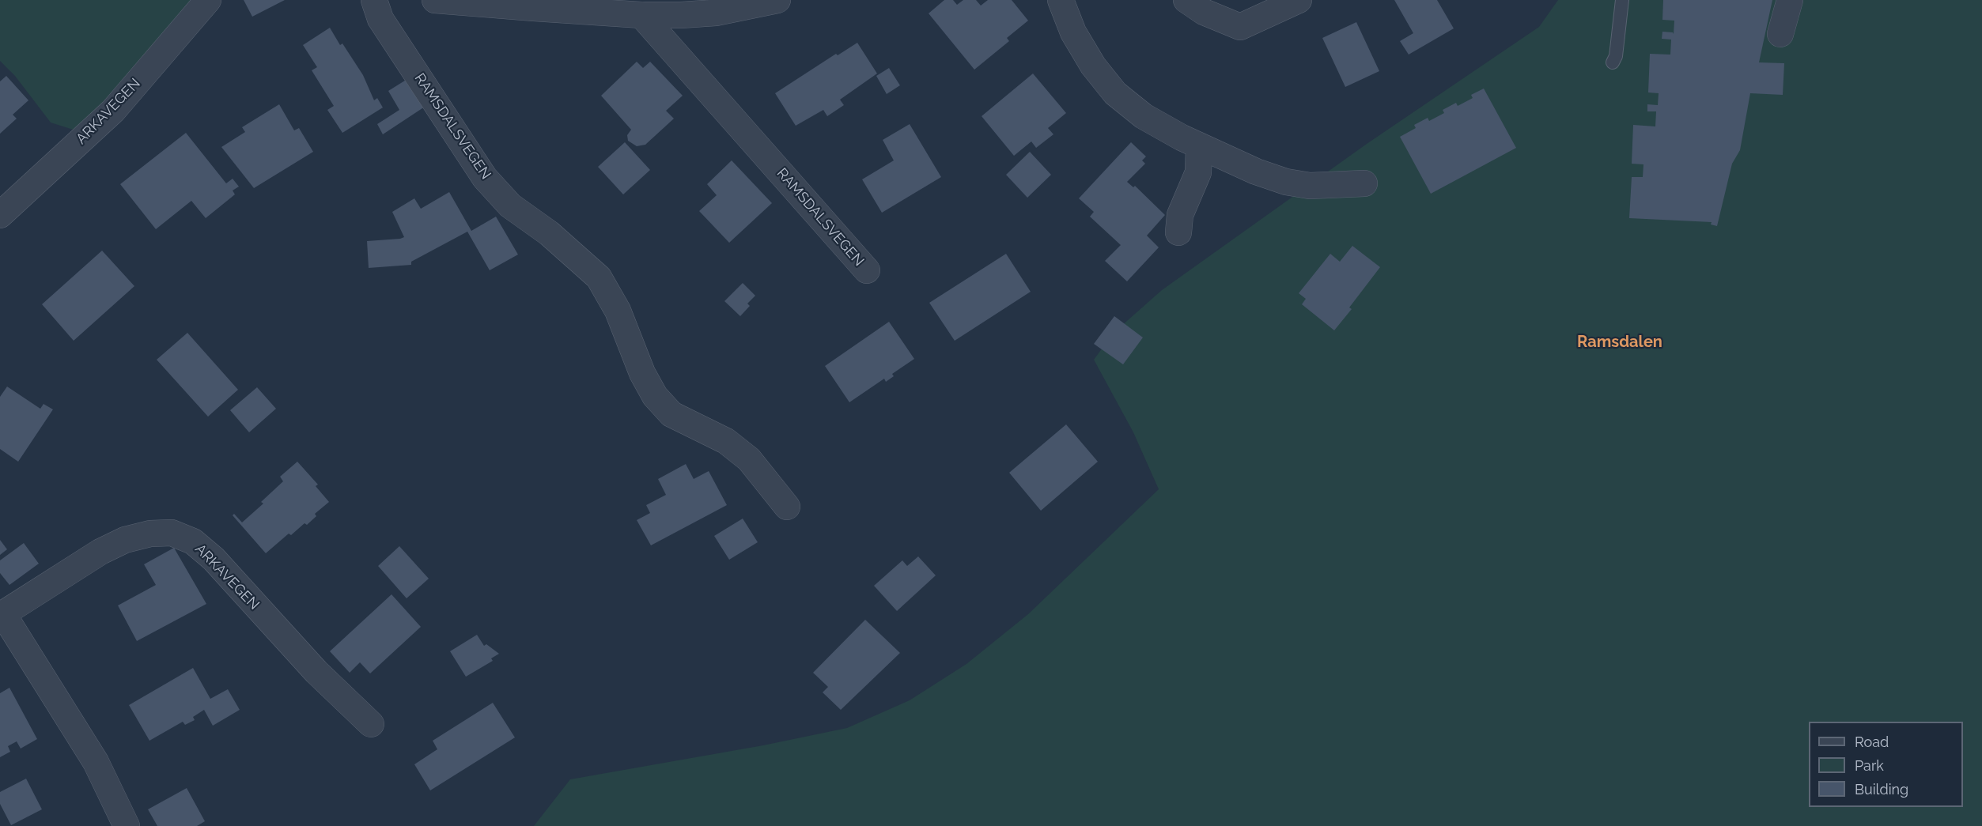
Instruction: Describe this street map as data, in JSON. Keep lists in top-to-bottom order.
{
  "streets": {
    "street": ["ARKAVEGEN", "RAMSDALSVEGEN"]
  },
  "districts": ["Ramsdalen"],
  "legend": ["Road", "Park", "Building"]
}
